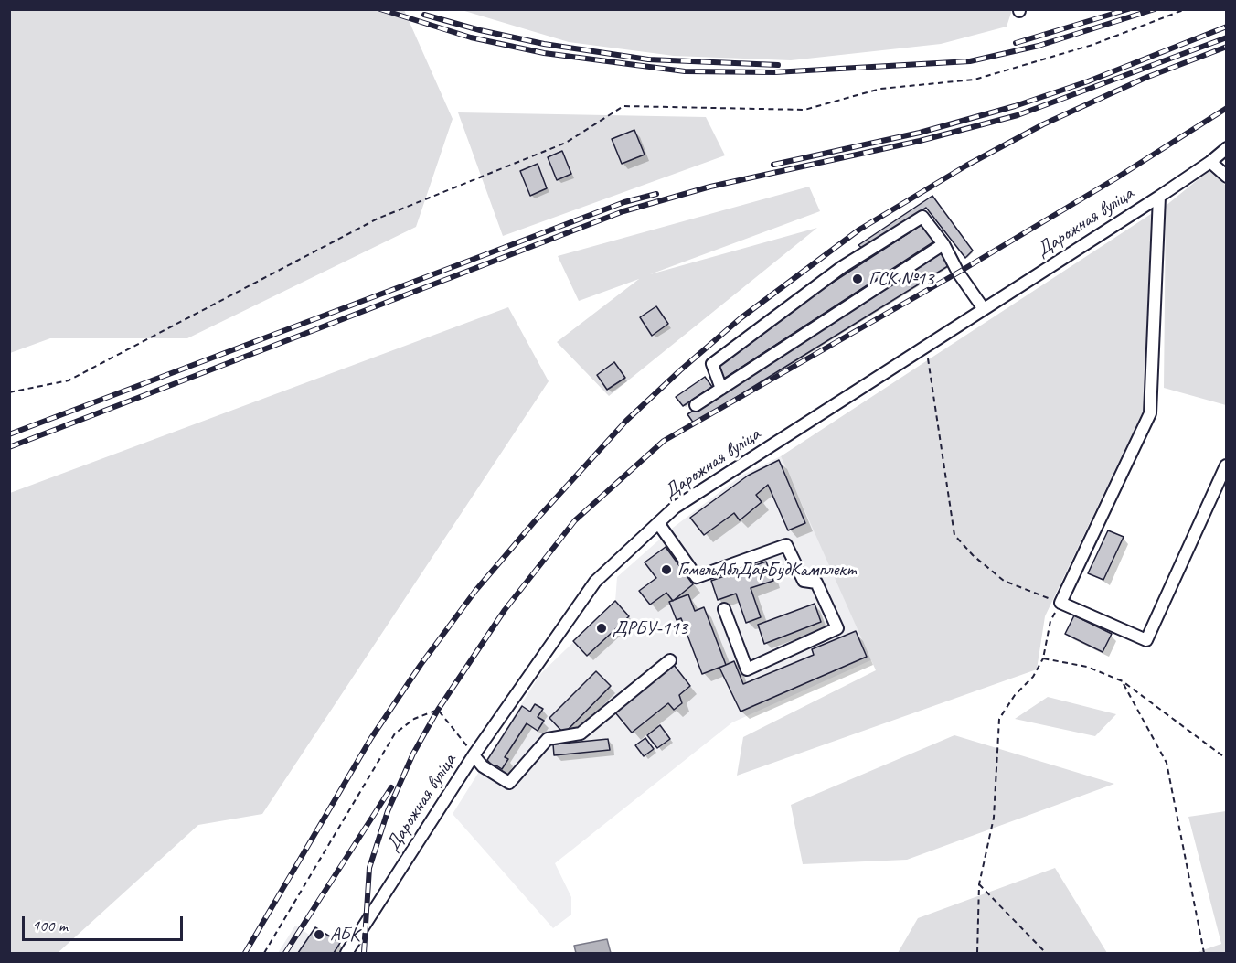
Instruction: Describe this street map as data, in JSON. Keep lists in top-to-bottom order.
{
  "streets": {
    "street": ["Дарожная вуліца"]
  },
  "places": [
    "ГСК №13",
    "ГомельАблДарБудКамплект",
    "ДРБУ-113",
    "АБК"
  ],
  "scale_bar": "100 m"
}
